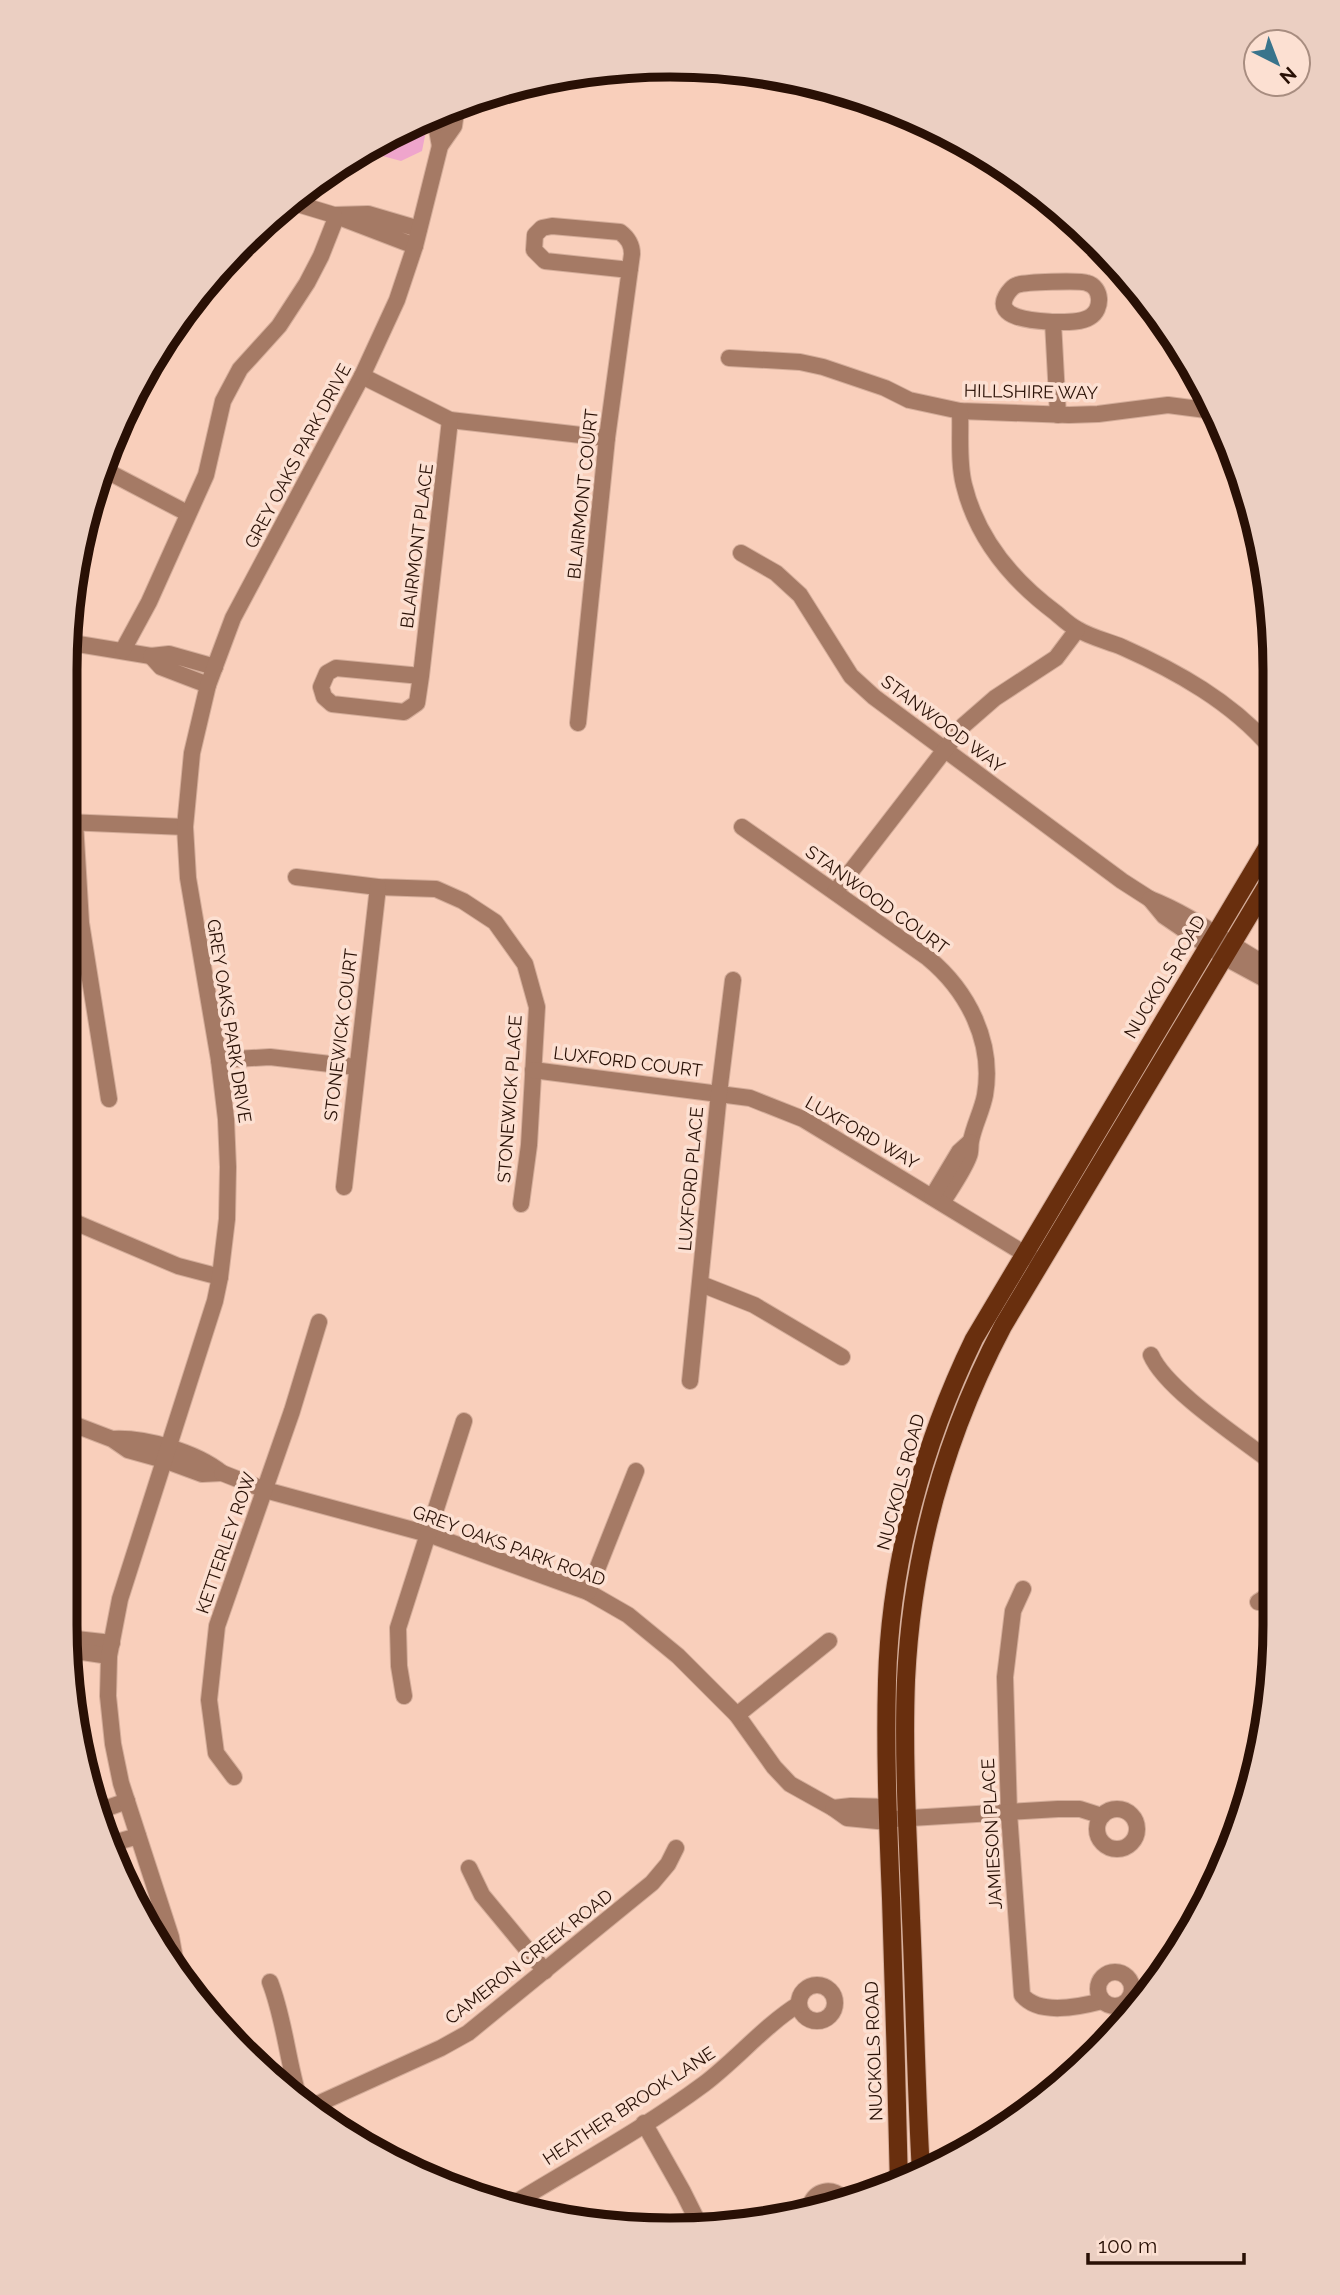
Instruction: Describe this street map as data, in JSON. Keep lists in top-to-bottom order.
{
  "streets": {
    "main road": ["NUCKOLS ROAD"],
    "street": [
      "HILLSHIRE WAY",
      "GREY OAKS PARK DRIVE",
      "BLAIRMONT COURT",
      "BLAIRMONT PLACE",
      "STANWOOD WAY",
      "STANWOOD COURT",
      "STONEWICK COURT",
      "LUXFORD COURT",
      "STONEWICK PLACE",
      "LUXFORD WAY",
      "LUXFORD PLACE",
      "KETTERLEY ROW",
      "GREY OAKS PARK ROAD",
      "JAMIESON PLACE",
      "CAMERON CREEK ROAD",
      "HEATHER BROOK LANE"
    ]
  },
  "crossings": [
    ["GREY OAKS PARK DRIVE", "GREY OAKS PARK ROAD"],
    ["STANWOOD WAY", "NUCKOLS ROAD"],
    ["STANWOOD COURT", "LUXFORD WAY"],
    ["NUCKOLS ROAD", "LUXFORD WAY"],
    ["NUCKOLS ROAD", "GREY OAKS PARK ROAD"],
    ["STONEWICK COURT", "STONEWICK PLACE"],
    ["LUXFORD COURT", "STONEWICK PLACE"],
    ["LUXFORD COURT", "LUXFORD WAY"],
    ["LUXFORD COURT", "LUXFORD PLACE"],
    ["LUXFORD WAY", "LUXFORD PLACE"],
    ["KETTERLEY ROW", "GREY OAKS PARK ROAD"],
    ["GREY OAKS PARK ROAD", "JAMIESON PLACE"]
  ],
  "scale_bar": "100 m",
  "north": "bottom right"
}
